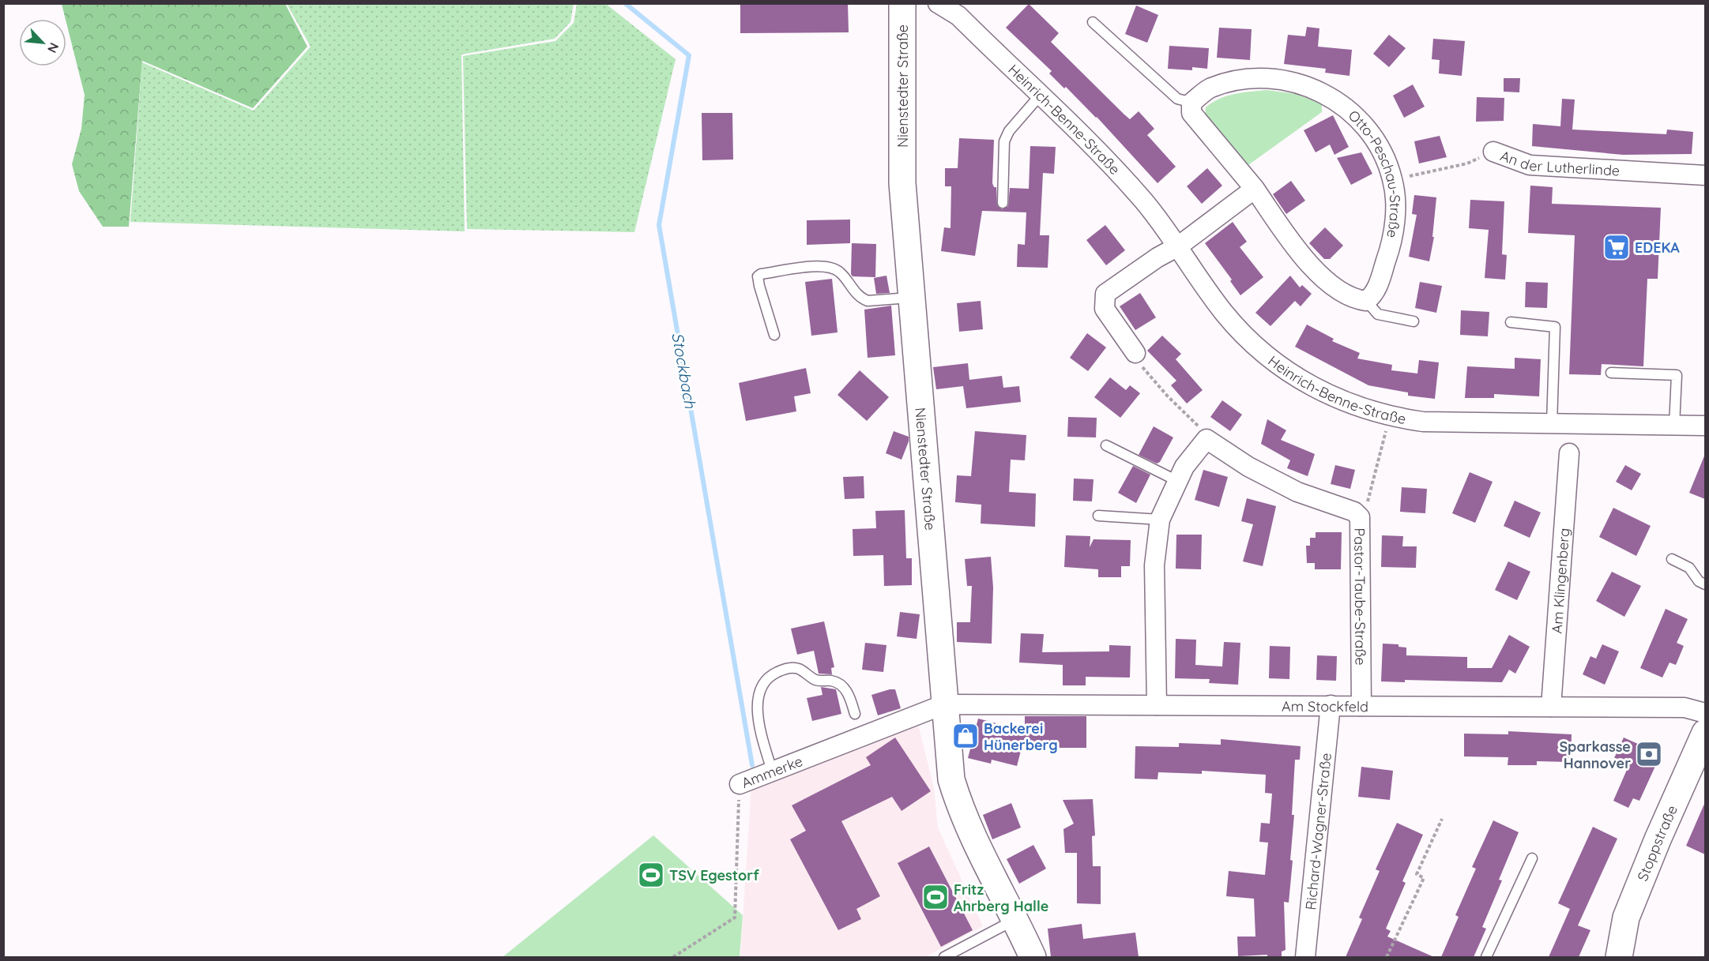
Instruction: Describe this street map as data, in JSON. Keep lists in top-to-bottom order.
{
  "streets": {
    "main road": ["Nienstedter Straße", "Stoppstraße"],
    "street": [
      "Heinrich-Benne-Straße",
      "An der Lutherlinde",
      "Otto-Peschau-Straße",
      "Am Klingenberg",
      "Pastor-Taube-Straße",
      "Am Stockfeld",
      "Ammerke",
      "Richard-Wagner-Straße"
    ]
  },
  "crossings": [
    ["Nienstedter Straße", "Am Stockfeld"],
    ["Nienstedter Straße", "Ammerke"],
    ["An der Lutherlinde", "Otto-Peschau-Straße"],
    ["Am Klingenberg", "Am Stockfeld"],
    ["Pastor-Taube-Straße", "Am Stockfeld"],
    ["Am Stockfeld", "Ammerke"],
    ["Am Stockfeld", "Richard-Wagner-Straße"]
  ],
  "water": ["Stockbach"],
  "places": {
    "supermarket": ["EDEKA"],
    "shop": ["Backerei Hünerberg"],
    "bank": ["Sparkasse Hannover"],
    "sports": ["TSV Egestorf", "Fritz Ahrberg Halle"]
  },
  "north": "bottom right"
}
